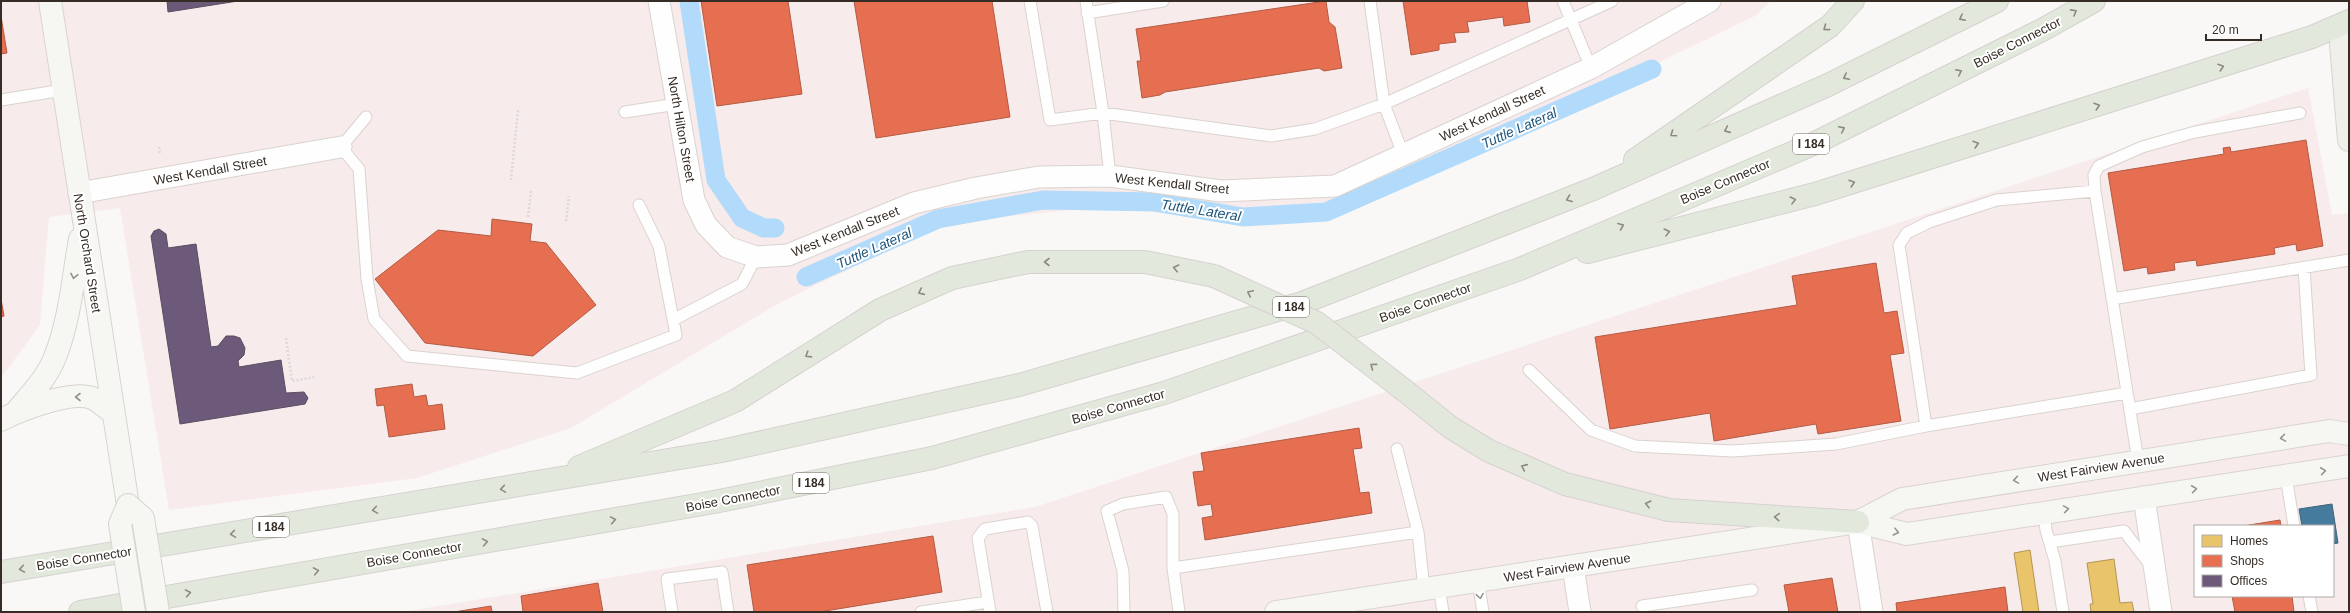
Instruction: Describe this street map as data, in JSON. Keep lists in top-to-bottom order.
{
  "streets": {
    "highway": ["Boise Connector", "I 184"],
    "main road": ["North Orchard Street", "West Fairview Avenue"],
    "street": ["West Kendall Street", "North Hilton Street"]
  },
  "crossings": [
    ["West Kendall Street", "North Hilton Street"],
    ["West Kendall Street", "North Orchard Street"]
  ],
  "water": ["Tuttle Lateral"],
  "legend": ["Homes", "Shops", "Offices"],
  "scale_bar": "20 m"
}
